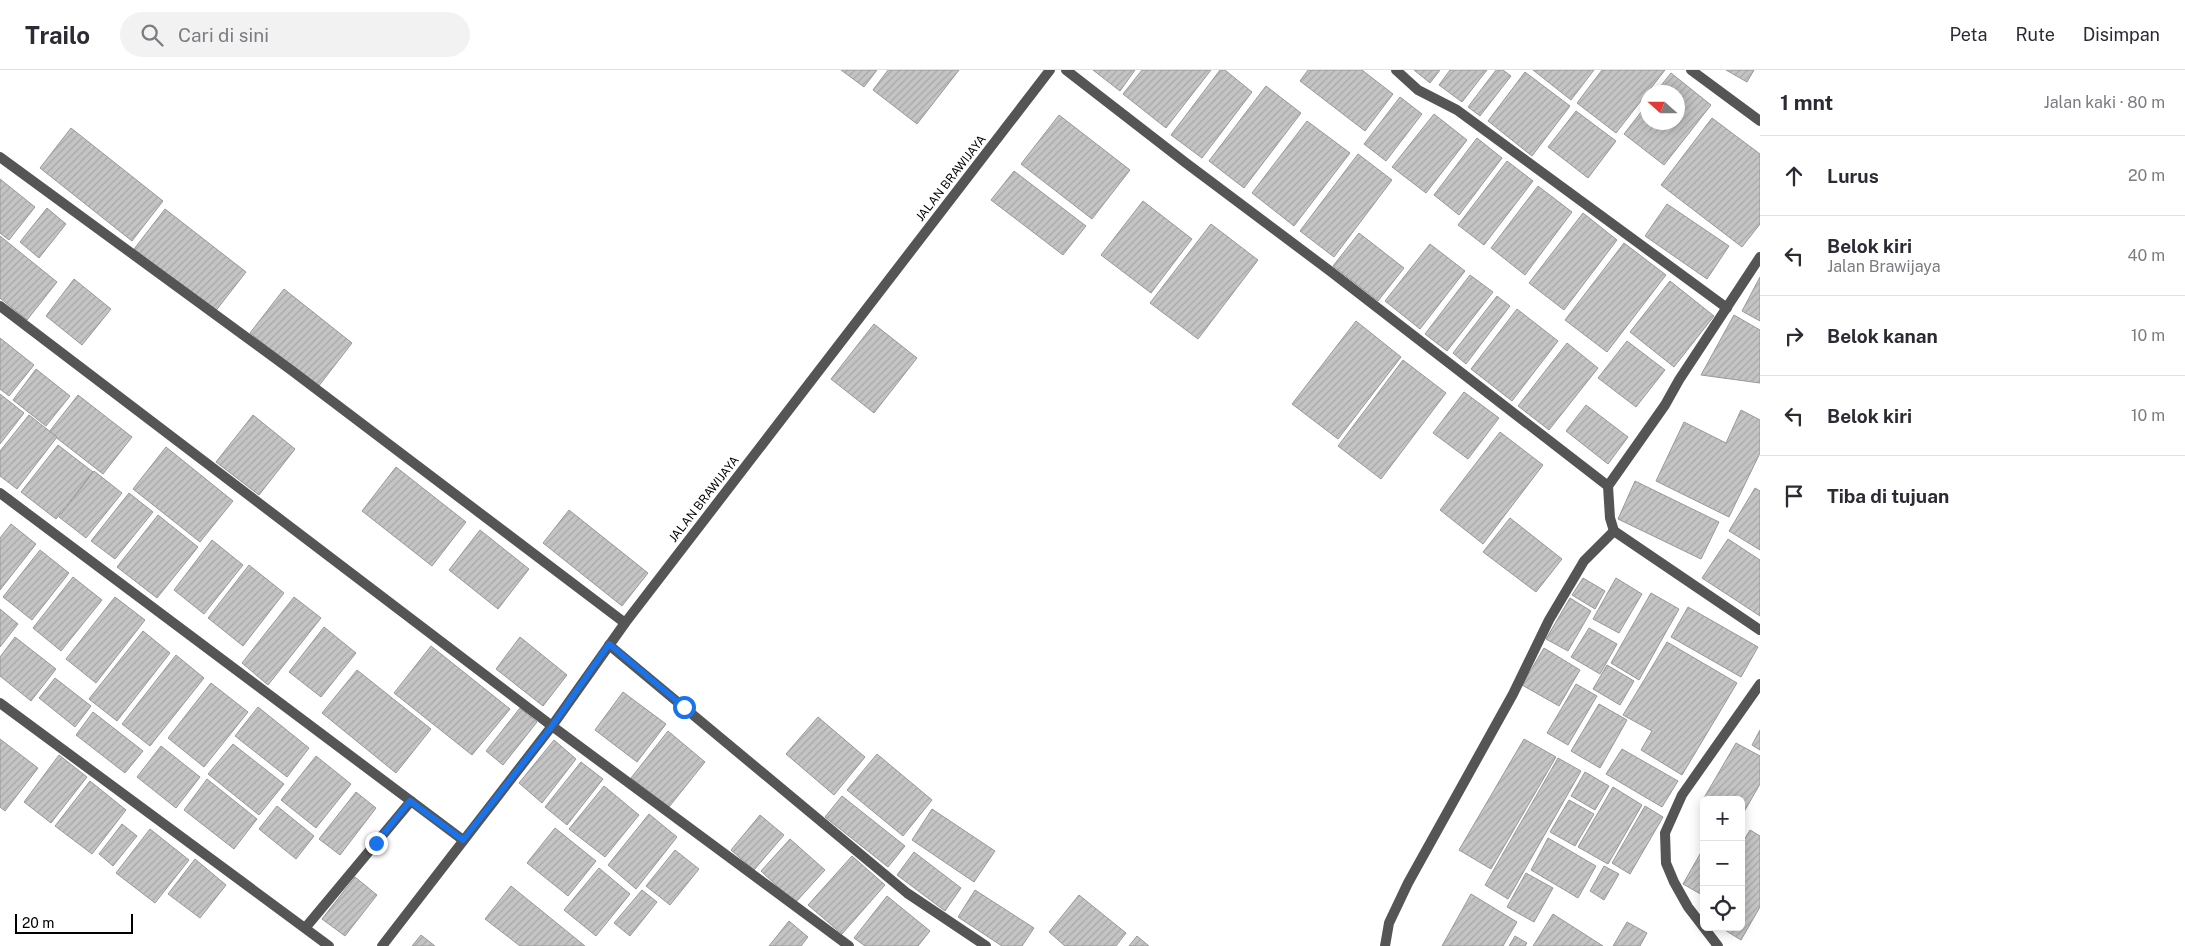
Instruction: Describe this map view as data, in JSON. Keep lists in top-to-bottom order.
{
  "streets": {
    "street": ["JALAN BRAWIJAYA"]
  },
  "scale_bar": "20 m",
  "north": "left",
  "page": {
    "header": "Trailo",
    "search": "Cari di sini",
    "nav": ["Peta", "Rute", "Disimpan"],
    "heading": ["1 mnt", "Jalan kaki · 80 m"],
    "list": [
      ["Lurus", "20 m"],
      ["Belok kiri", "Jalan Brawijaya", "40 m"],
      ["Belok kanan", "10 m"],
      ["Belok kiri", "10 m"],
      "Tiba di tujuan"
    ],
    "map_buttons": ["+", "−"],
    "scale": "20 m"
  }
}
